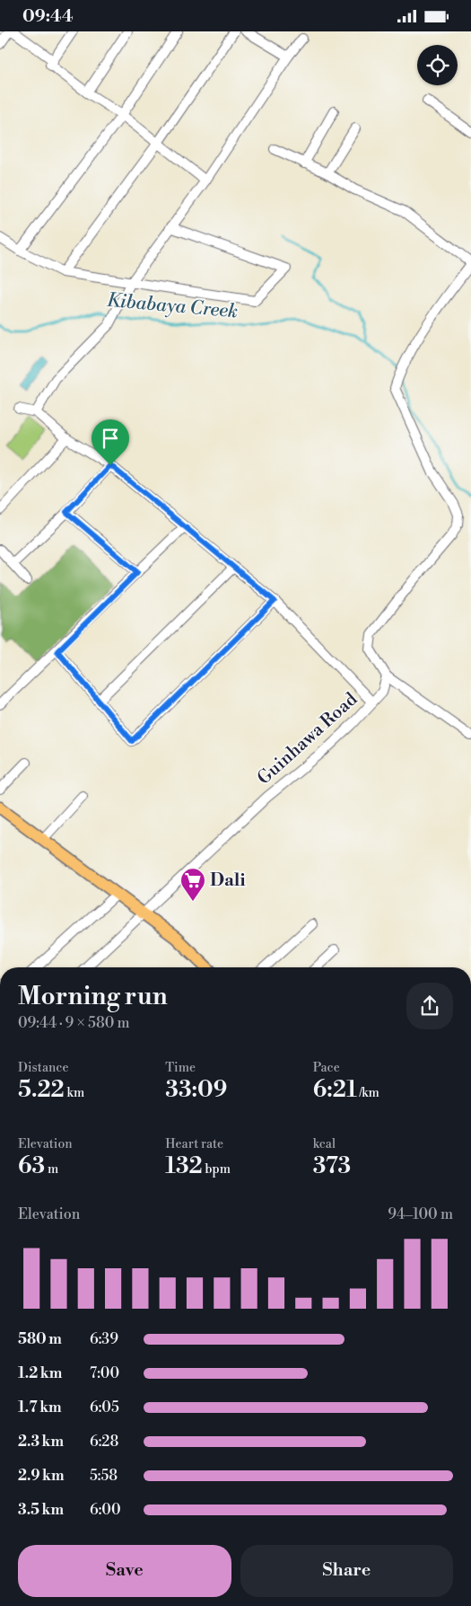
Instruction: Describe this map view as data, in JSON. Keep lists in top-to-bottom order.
{
  "streets": {
    "street": ["Guinhawa Road"]
  },
  "water": ["Kibabaya Creek"],
  "places": {
    "supermarket": ["Dali"]
  },
  "page": {
    "status": "09:44",
    "heading": ["Morning run", "09:44 · 9 × 580 m"],
    "stats": [
      ["Distance", "5.22 km"],
      ["Time", "33:09"],
      ["Pace", "6:21 /km"],
      ["Elevation", "63 m"],
      ["Heart rate", "132 bpm"],
      ["kcal", "373"]
    ],
    "chart": ["Elevation", "94–100 m"],
    "list": [
      {
        "name": "580 m",
        "note": "6:39"
      },
      {
        "name": "1.2 km",
        "note": "7:00"
      },
      {
        "name": "1.7 km",
        "note": "6:05"
      },
      {
        "name": "2.3 km",
        "note": "6:28"
      },
      {
        "name": "2.9 km",
        "note": "5:58"
      },
      {
        "name": "3.5 km",
        "note": "6:00"
      }
    ],
    "buttons": ["Save", "Share"]
  }
}
